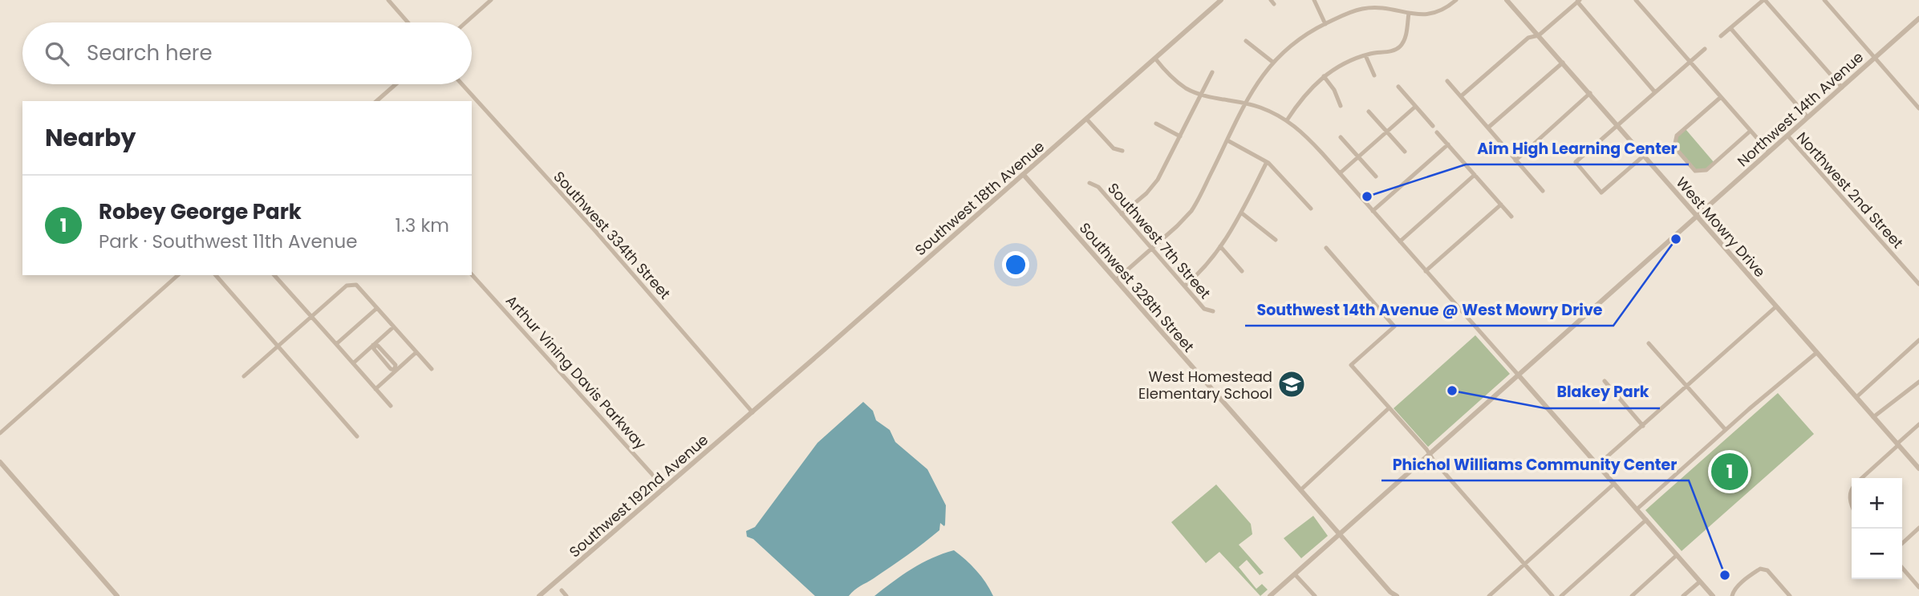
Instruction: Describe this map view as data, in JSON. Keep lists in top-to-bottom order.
{
  "streets": {
    "street": [
      "Northwest 14th Avenue",
      "Northwest 2nd Street",
      "Southwest 18th Avenue",
      "West Mowry Drive",
      "Southwest 334th Street",
      "Southwest 7th Street",
      "Southwest 328th Street",
      "Arthur Vining Davis Parkway",
      "Southwest 192nd Avenue"
    ]
  },
  "crossings": [
    ["Northwest 14th Avenue", "Northwest 2nd Street"],
    ["Northwest 14th Avenue", "West Mowry Drive"],
    ["Northwest 14th Avenue", "Southwest 328th Street"],
    ["Southwest 18th Avenue", "Southwest 334th Street"],
    ["Southwest 18th Avenue", "Southwest 328th Street"],
    ["Southwest 18th Avenue", "Southwest 192nd Avenue"],
    ["Southwest 334th Street", "Southwest 192nd Avenue"],
    ["Arthur Vining Davis Parkway", "Southwest 192nd Avenue"]
  ],
  "places": {
    "other": [
      "Aim High Learning Center",
      "Southwest 14th Avenue @ West Mowry Drive",
      "Blakey Park",
      "Phichol Williams Community Center"
    ],
    "school or university": ["West Homestead Elementary School"]
  },
  "page": {
    "search": "Search here",
    "heading": "Nearby",
    "list": [
      {
        "mark": "1",
        "name": "Robey George Park",
        "note": "Park · Southwest 11th Avenue",
        "value": "1.3 km"
      }
    ],
    "pins": "1",
    "map_buttons": ["+", "−"]
  }
}
